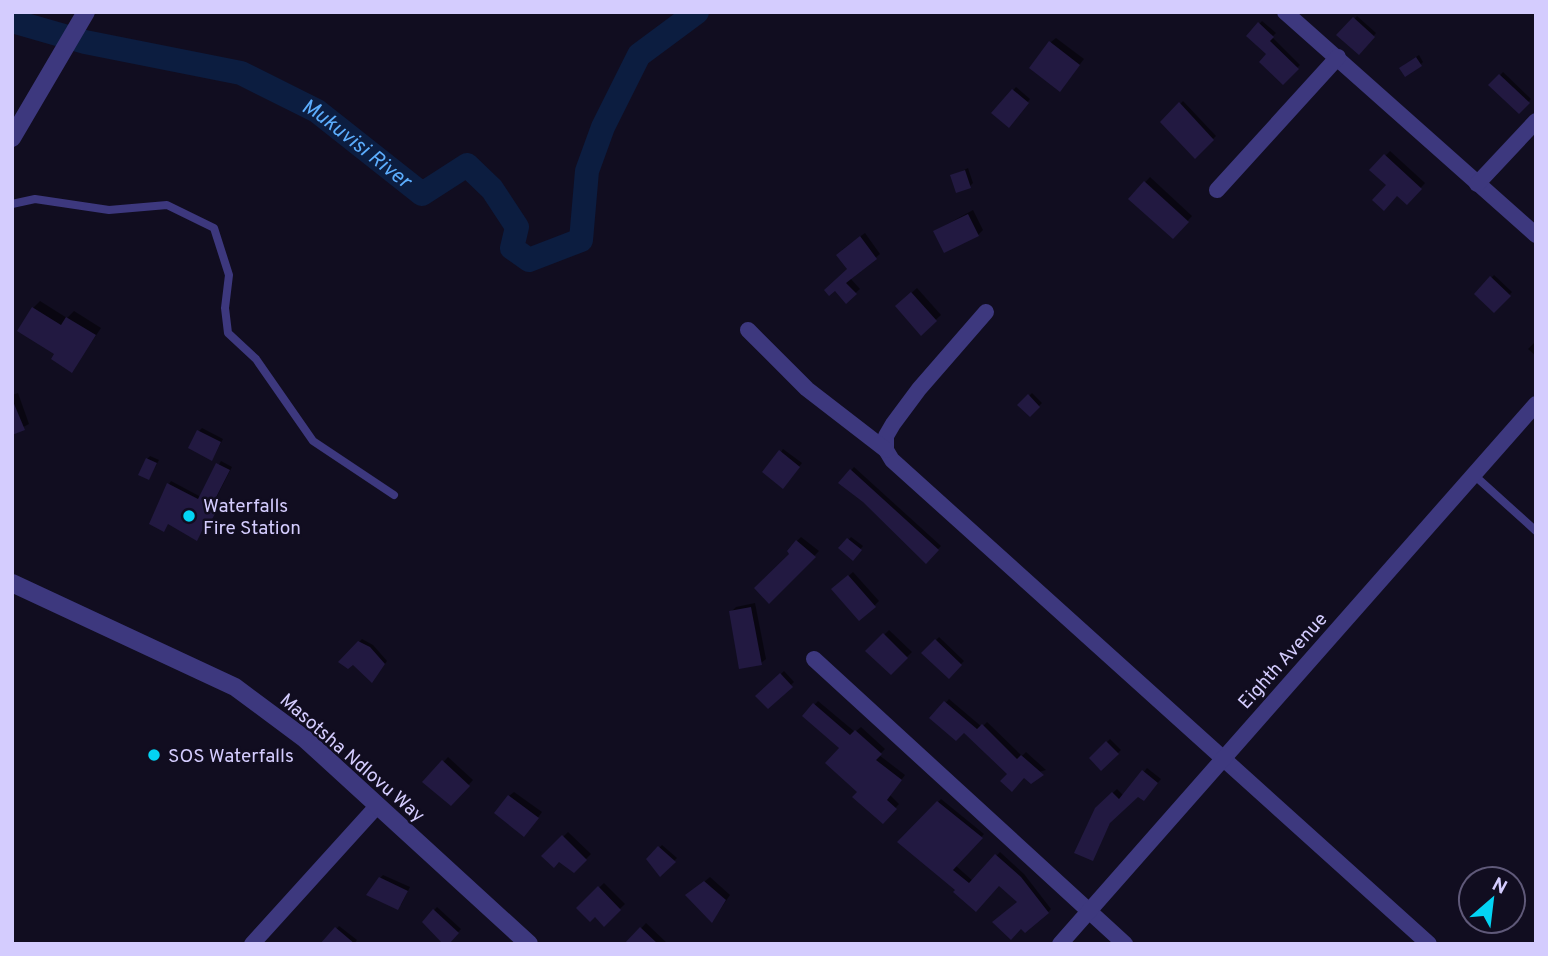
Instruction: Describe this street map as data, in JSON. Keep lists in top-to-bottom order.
{
  "streets": {
    "street": ["Eighth Avenue", "Masotsha Ndlovu Way"]
  },
  "water": ["Mukuvisi River"],
  "places": ["Waterfalls Fire Station", "SOS Waterfalls"],
  "north": "top right"
}
